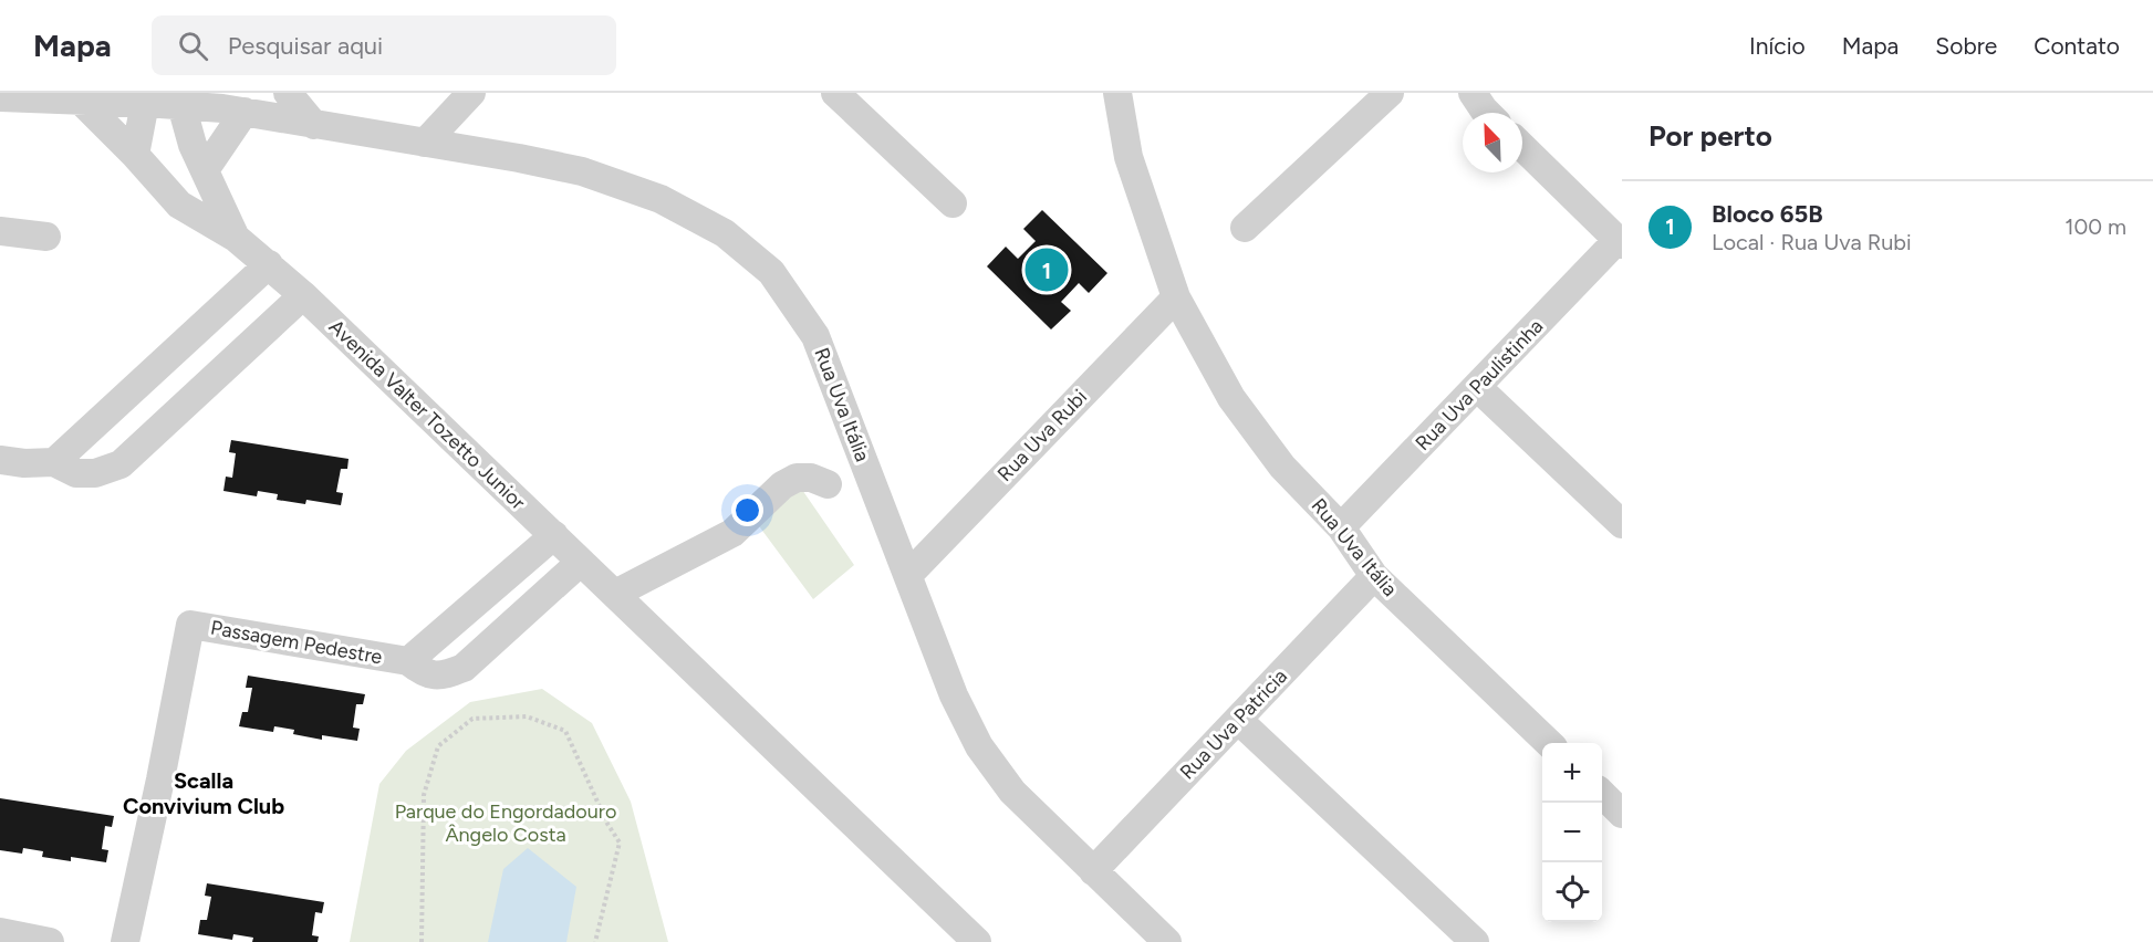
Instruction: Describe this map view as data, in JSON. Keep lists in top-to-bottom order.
{
  "streets": {
    "street": [
      "Rua Uva Paulistinha",
      "Rua Uva Itália",
      "Avenida Valter Tozetto Junior",
      "Rua Uva Rubi",
      "Passagem Pedestre",
      "Rua Uva Patricia"
    ]
  },
  "crossings": [
    ["Rua Uva Paulistinha", "Rua Uva Itália"],
    ["Rua Uva Itália", "Avenida Valter Tozetto Junior"],
    ["Rua Uva Itália", "Rua Uva Rubi"],
    ["Rua Uva Itália", "Rua Uva Patricia"],
    ["Avenida Valter Tozetto Junior", "Passagem Pedestre"]
  ],
  "districts": ["Scalla Convivium Club"],
  "parks": ["Parque do Engordadouro Ângelo Costa"],
  "north": "top left",
  "page": {
    "header": "Mapa",
    "search": "Pesquisar aqui",
    "nav": [
      "Início",
      "Mapa",
      "Sobre",
      "Contato"
    ],
    "heading": "Por perto",
    "list": [
      {
        "mark": "1",
        "name": "Bloco 65B",
        "note": "Local · Rua Uva Rubi",
        "value": "100 m"
      }
    ],
    "pins": "1",
    "map_buttons": ["+", "−"]
  }
}
